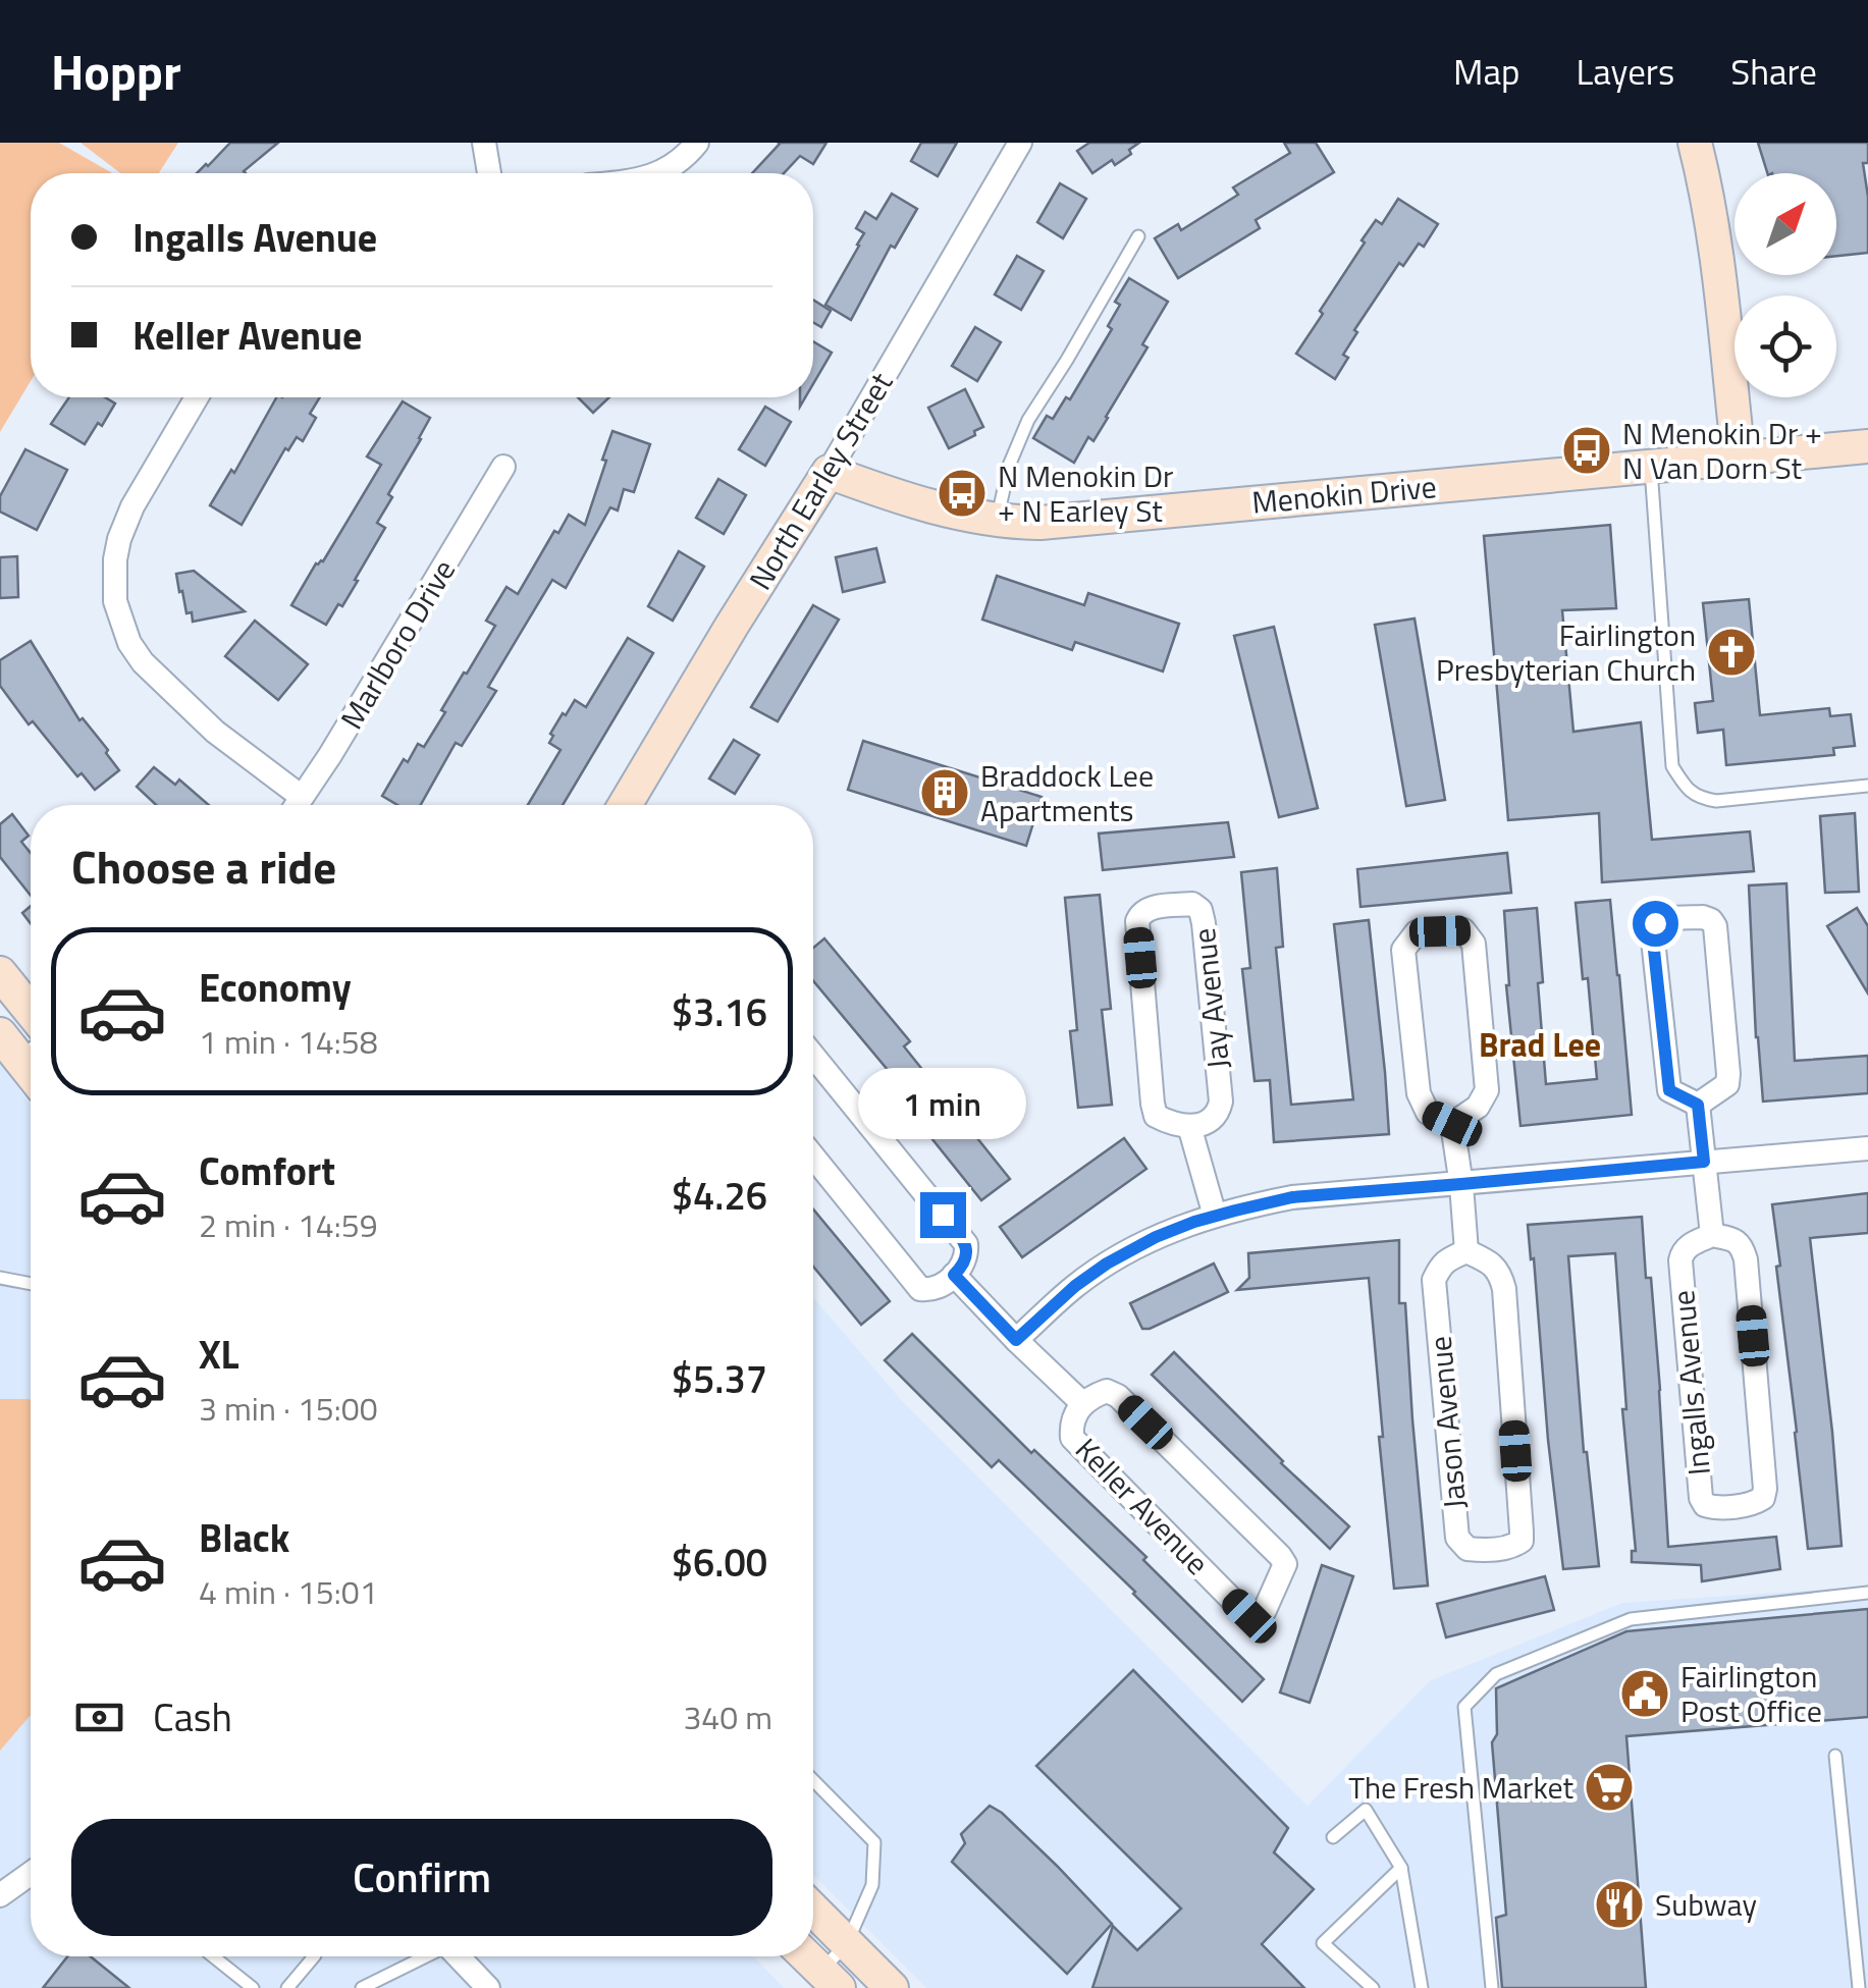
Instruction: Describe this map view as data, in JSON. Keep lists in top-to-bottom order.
{
  "streets": {
    "street": [
      "North Earley Street",
      "Menokin Drive",
      "Marlboro Drive",
      "Jay Avenue",
      "Ingalls Avenue",
      "Jason Avenue",
      "Keller Avenue"
    ]
  },
  "crossings": [
    ["North Earley Street", "Menokin Drive"]
  ],
  "districts": ["Brad Lee"],
  "places": {
    "bus stop": ["N Menokin Dr + N Van Dorn St", "N Menokin Dr + N Earley St"],
    "church": ["Fairlington Presbyterian Church"],
    "building": ["Braddock Lee Apartments"],
    "public building": ["Fairlington Post Office"],
    "supermarket": ["The Fresh Market"],
    "restaurant": ["Subway"]
  },
  "north": "top right",
  "page": {
    "header": "Hoppr",
    "nav": ["Map", "Layers", "Share"],
    "banner": ["Ingalls Avenue", "Keller Avenue"],
    "heading": "Choose a ride",
    "list": [
      {
        "name": "Economy",
        "note": "1 min · 14:58",
        "value": "$3.16"
      },
      {
        "name": "Comfort",
        "note": "2 min · 14:59",
        "value": "$4.26"
      },
      {
        "name": "XL",
        "note": "3 min · 15:00",
        "value": "$5.37"
      },
      {
        "name": "Black",
        "note": "4 min · 15:01",
        "value": "$6.00"
      }
    ],
    "bubble": "1 min",
    "pay": ["Cash", "340 m"],
    "buttons": "Confirm"
  }
}
